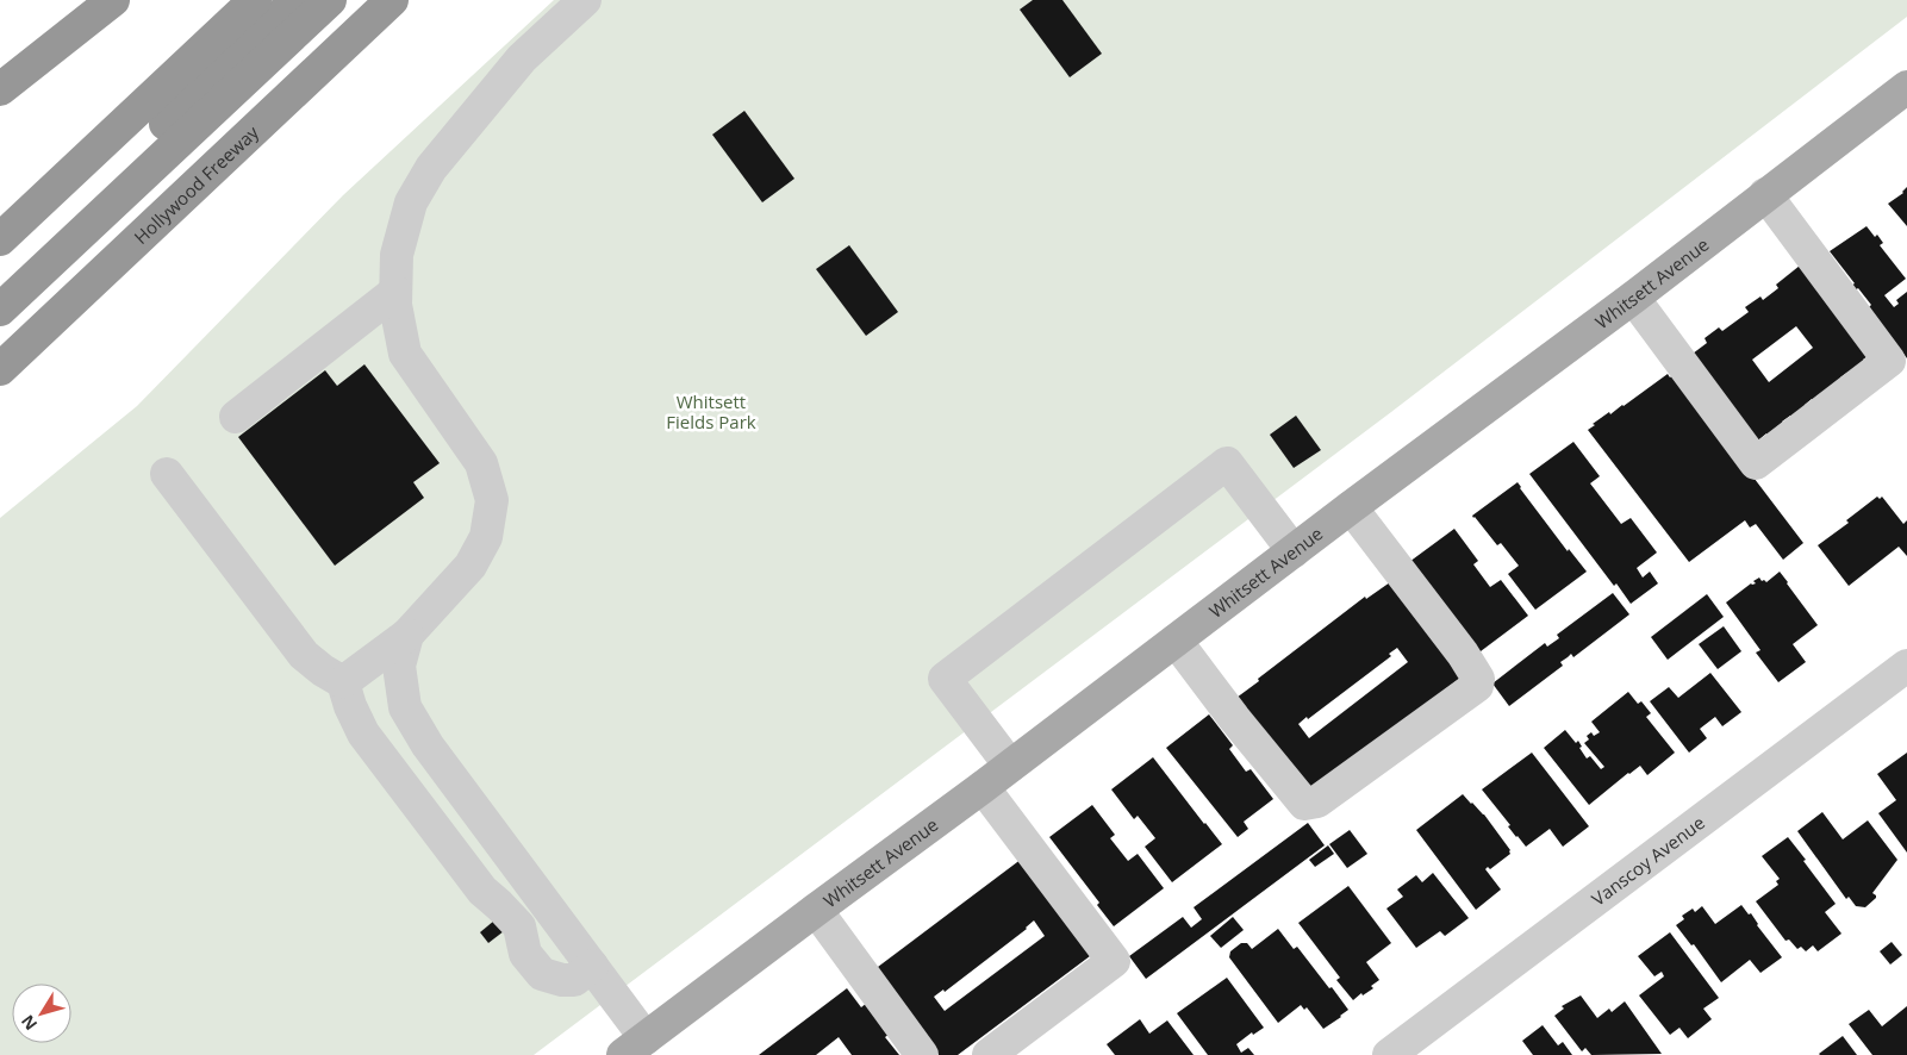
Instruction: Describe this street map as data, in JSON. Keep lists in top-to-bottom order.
{
  "streets": {
    "highway": ["Hollywood Freeway"],
    "main road": ["Whitsett Avenue"],
    "street": ["Vanscoy Avenue"]
  },
  "parks": ["Whitsett Fields Park"],
  "north": "bottom left"
}
